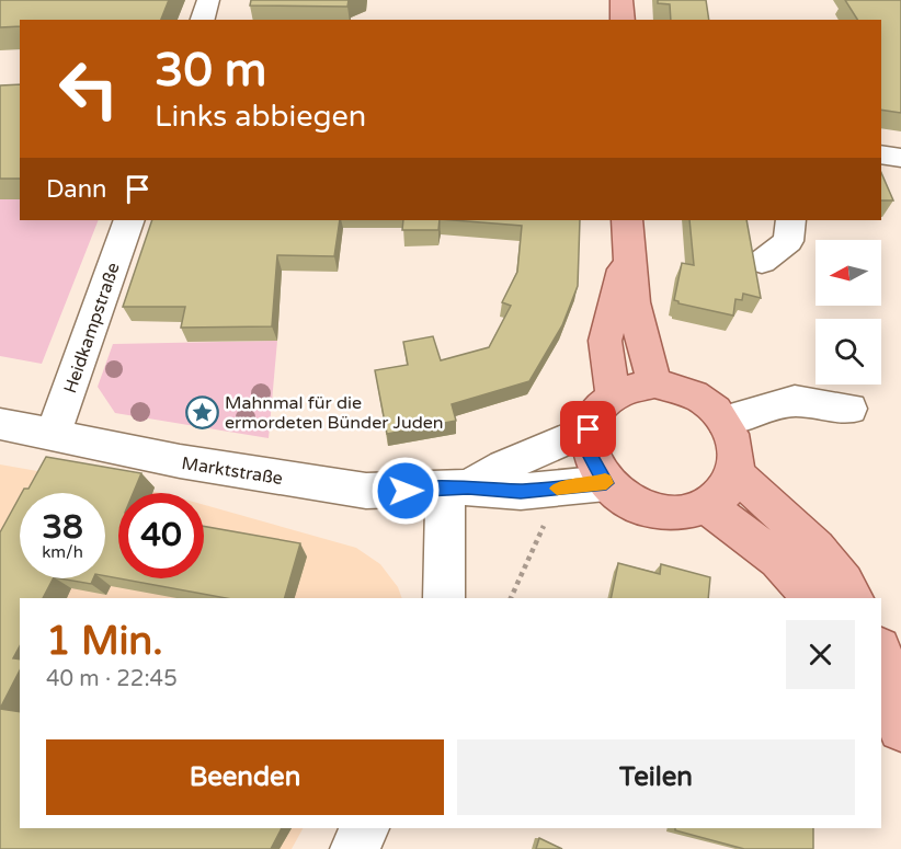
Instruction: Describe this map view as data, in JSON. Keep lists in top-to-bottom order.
{
  "streets": {
    "street": ["Heidkampstraße", "Marktstraße"]
  },
  "crossings": [
    ["Heidkampstraße", "Marktstraße"]
  ],
  "places": {
    "place": ["Mahnmal für die ermordeten Bünder Juden"]
  },
  "north": "left",
  "page": {
    "turn": ["30 m", "Links abbiegen"],
    "then": "Dann",
    "speed": "38 km/h",
    "limit": "40",
    "heading": ["1 Min.", "40 m · 22:45"],
    "buttons": ["Beenden", "Teilen"]
  }
}
